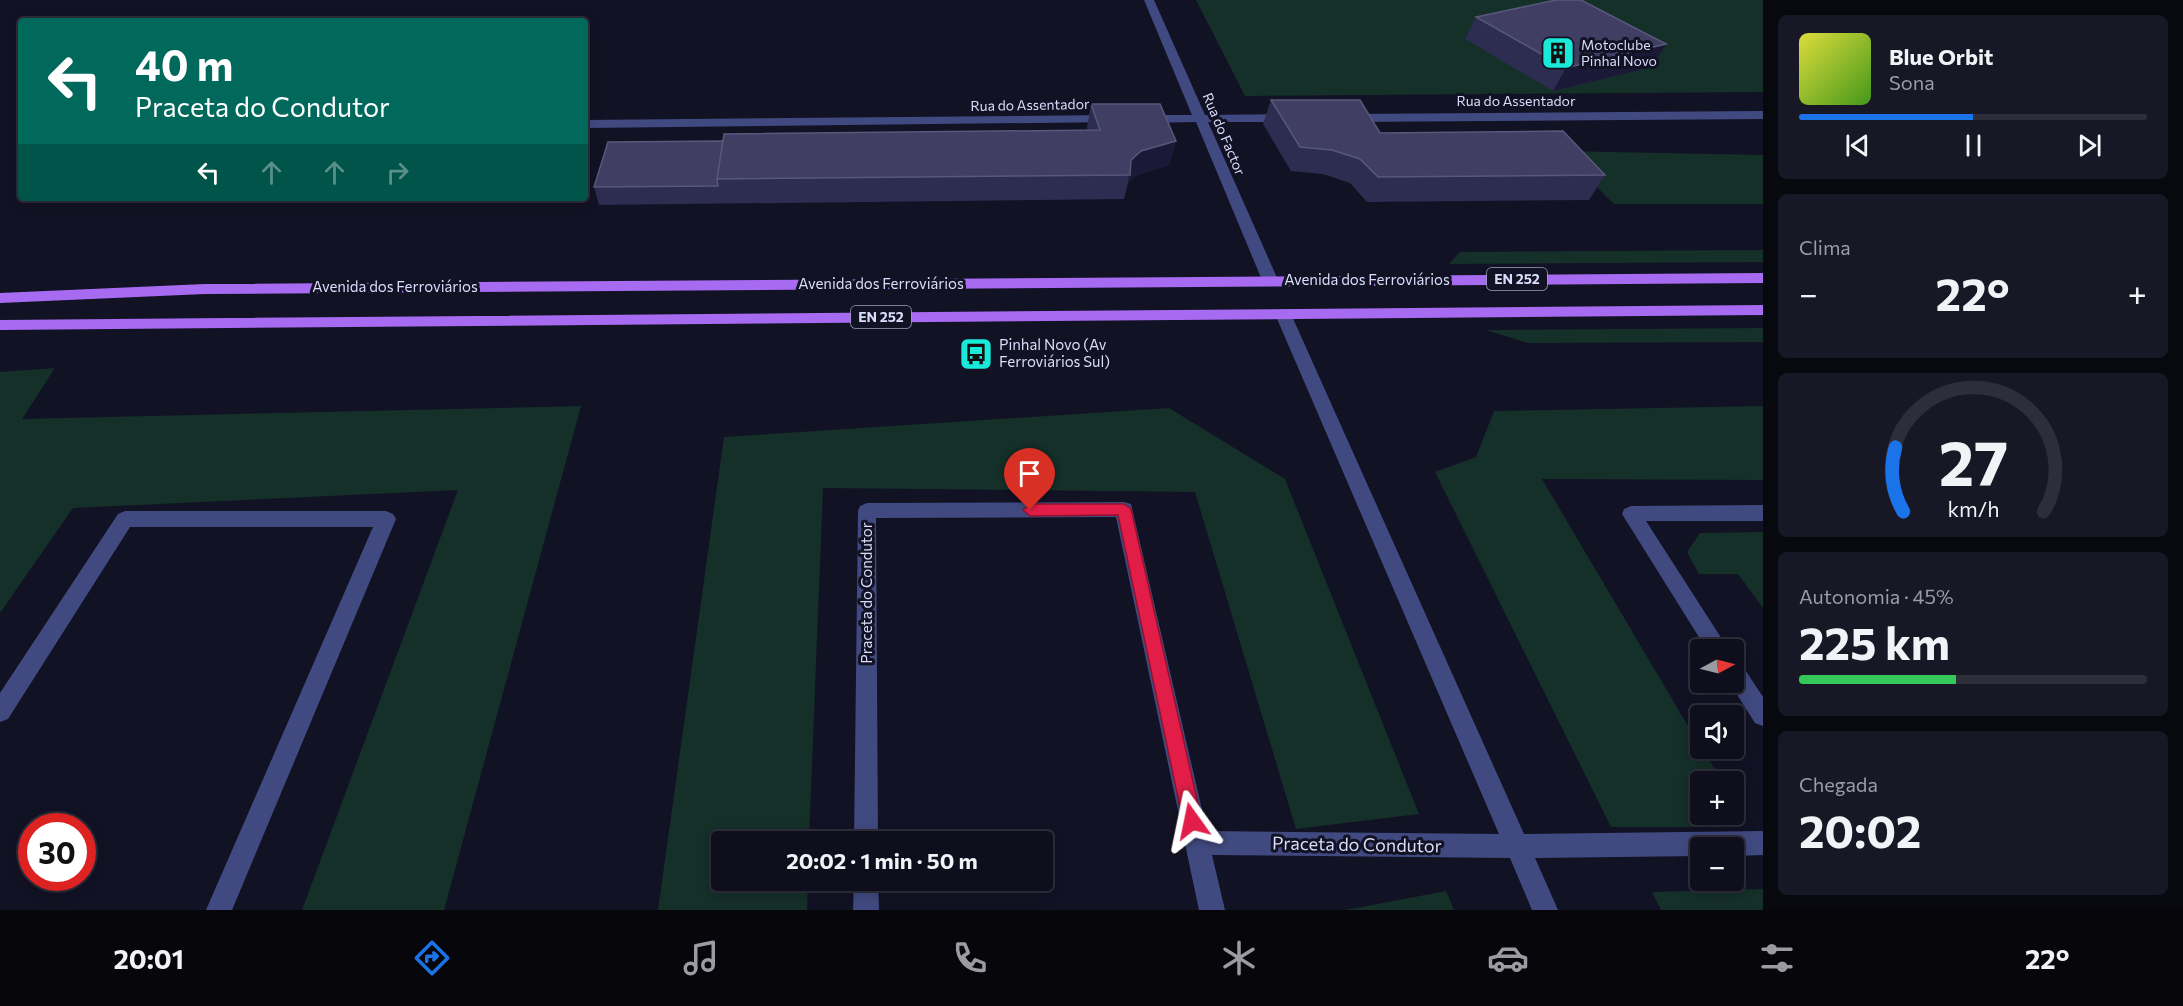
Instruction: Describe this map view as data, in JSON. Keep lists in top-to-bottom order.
{
  "streets": {
    "main road": ["EN 252", "Avenida dos Ferroviários"],
    "street": ["Rua do Assentador", "Rua do Factor", "Praceta do Condutor"]
  },
  "crossings": [
    ["Rua do Assentador", "Rua do Factor"],
    ["Rua do Factor", "Avenida dos Ferroviários"]
  ],
  "places": {
    "building": ["Motoclube Pinhal Novo"],
    "bus stop": ["Pinhal Novo (Av Ferroviários Sul)"]
  },
  "north": "right",
  "page": {
    "turn": ["40 m", "Praceta do Condutor"],
    "song": ["Blue Orbit", "Sona"],
    "tile": [
      "Clima",
      ["Autonomia · 45%", "225 km"],
      ["Chegada", "20:02"]
    ],
    "heat": ["−", "22°", "+"],
    "map_buttons": ["+", "−"],
    "limit": "30",
    "trip": "20:02 · 1 min · 50 m",
    "tabs": ["20:01", "22°"],
    "gauge": ["27", "km/h"]
  }
}
